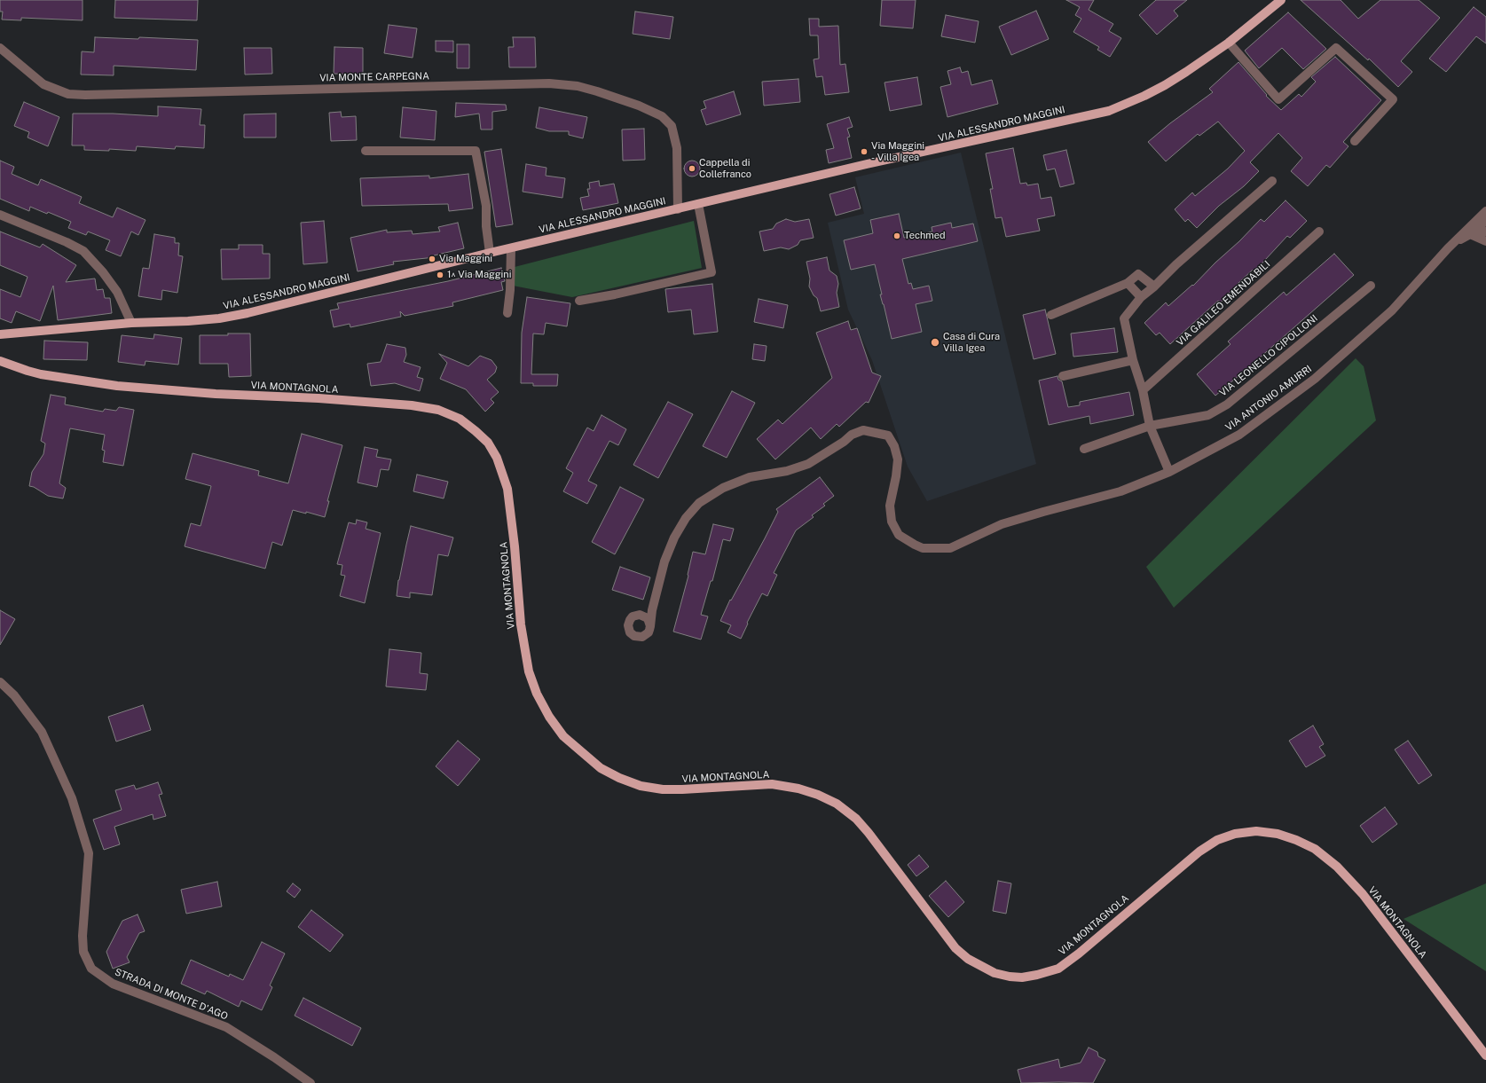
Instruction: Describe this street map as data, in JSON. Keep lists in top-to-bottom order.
{
  "streets": {
    "main road": ["VIA ALESSANDRO MAGGINI", "VIA MONTAGNOLA"],
    "street": [
      "VIA MONTE CARPEGNA",
      "VIA GALILEO EMENDABILI",
      "VIA LEONELLO CIPOLLONI",
      "VIA ANTONIO AMURRI",
      "STRADA DI MONTE D'AGO"
    ]
  },
  "crossings": [
    ["VIA MONTE CARPEGNA", "VIA ALESSANDRO MAGGINI"]
  ],
  "places": [
    "Via Maggini - Villa Igea",
    "Cappella di Collefranco",
    "Techmed",
    "Via Maggini",
    "1^ Via Maggini",
    "Casa di Cura Villa Igea"
  ]
}
